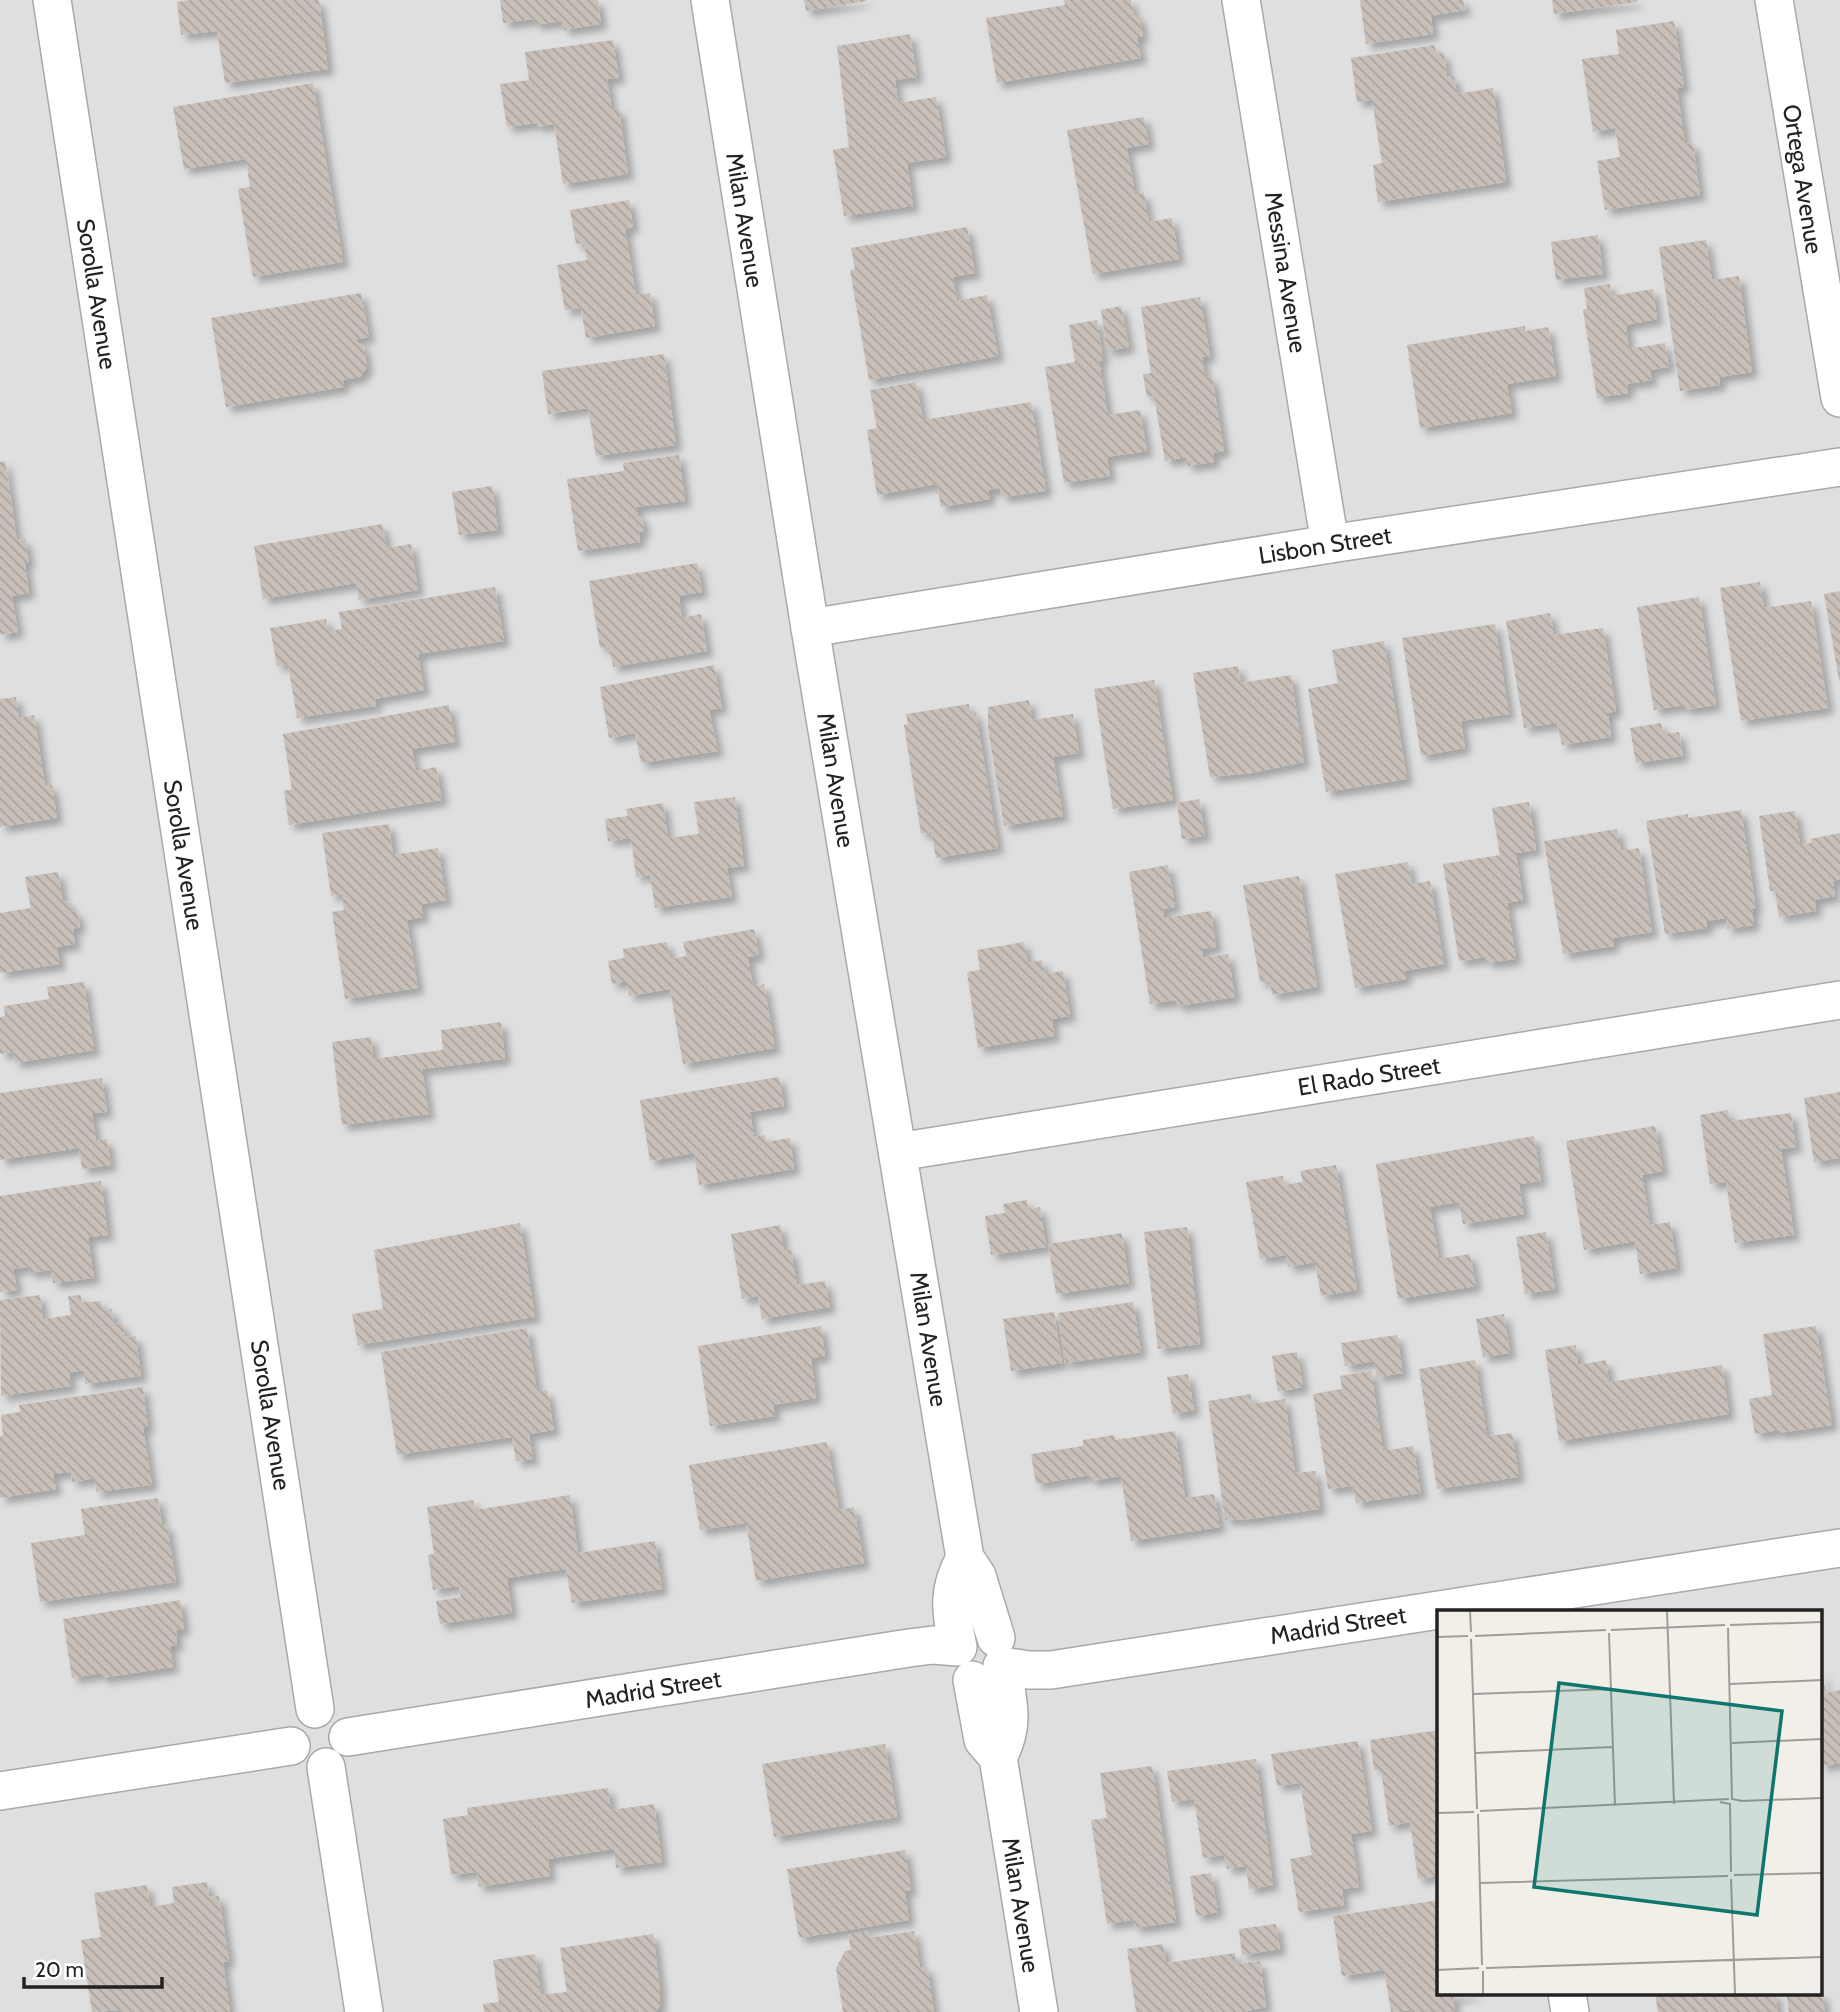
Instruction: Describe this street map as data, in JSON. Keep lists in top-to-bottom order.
{
  "streets": {
    "street": [
      "Ortega Avenue",
      "Milan Avenue",
      "Messina Avenue",
      "Sorolla Avenue",
      "Lisbon Street",
      "El Rado Street",
      "Madrid Street"
    ]
  },
  "crossings": [
    ["Milan Avenue", "Lisbon Street"],
    ["Milan Avenue", "El Rado Street"],
    ["Milan Avenue", "Madrid Street"],
    ["Messina Avenue", "Lisbon Street"],
    ["Sorolla Avenue", "Madrid Street"]
  ],
  "scale_bar": "20 m"
}
